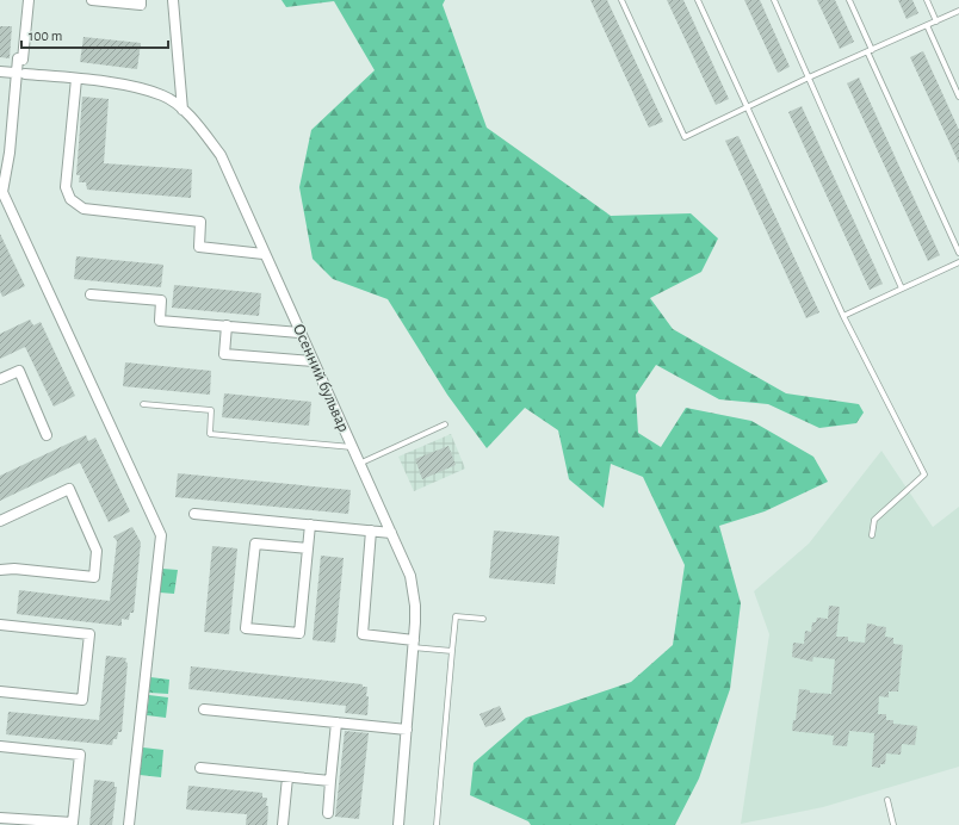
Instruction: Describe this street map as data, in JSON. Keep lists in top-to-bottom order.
{
  "streets": {
    "street": ["Осенний бульвар"]
  },
  "scale_bar": "100 m"
}
